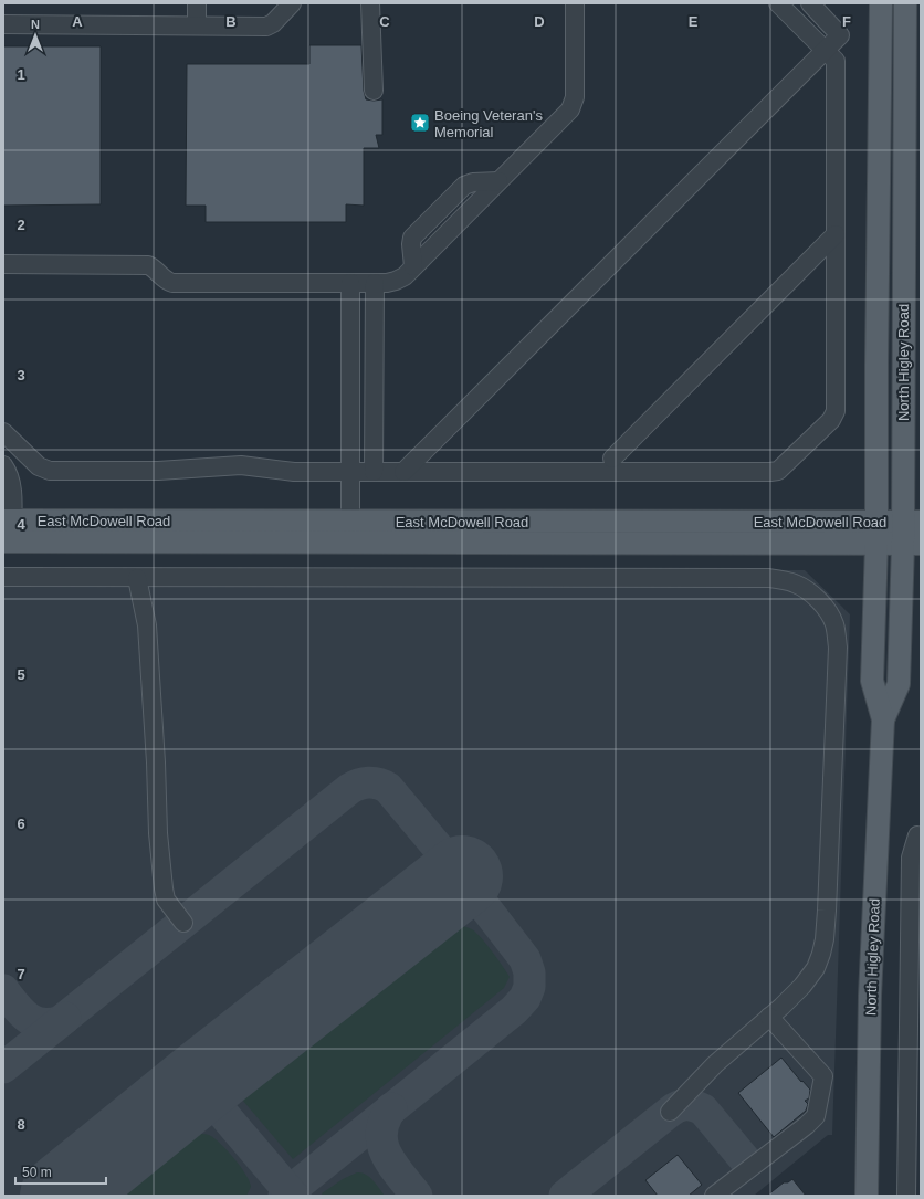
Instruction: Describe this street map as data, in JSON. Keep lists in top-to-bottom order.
{
  "streets": {
    "main road": ["North Higley Road", "East McDowell Road"]
  },
  "crossings": [
    ["North Higley Road", "East McDowell Road"]
  ],
  "places": {
    "place": ["Boeing Veteran's Memorial"]
  },
  "scale_bar": "50 m",
  "north": "top",
  "grid": {
    "columns": [
      "A",
      "B",
      "C",
      "D",
      "E",
      "F"
    ],
    "rows": [
      "1",
      "2",
      "3",
      "4",
      "5",
      "6",
      "7",
      "8"
    ]
  }
}
